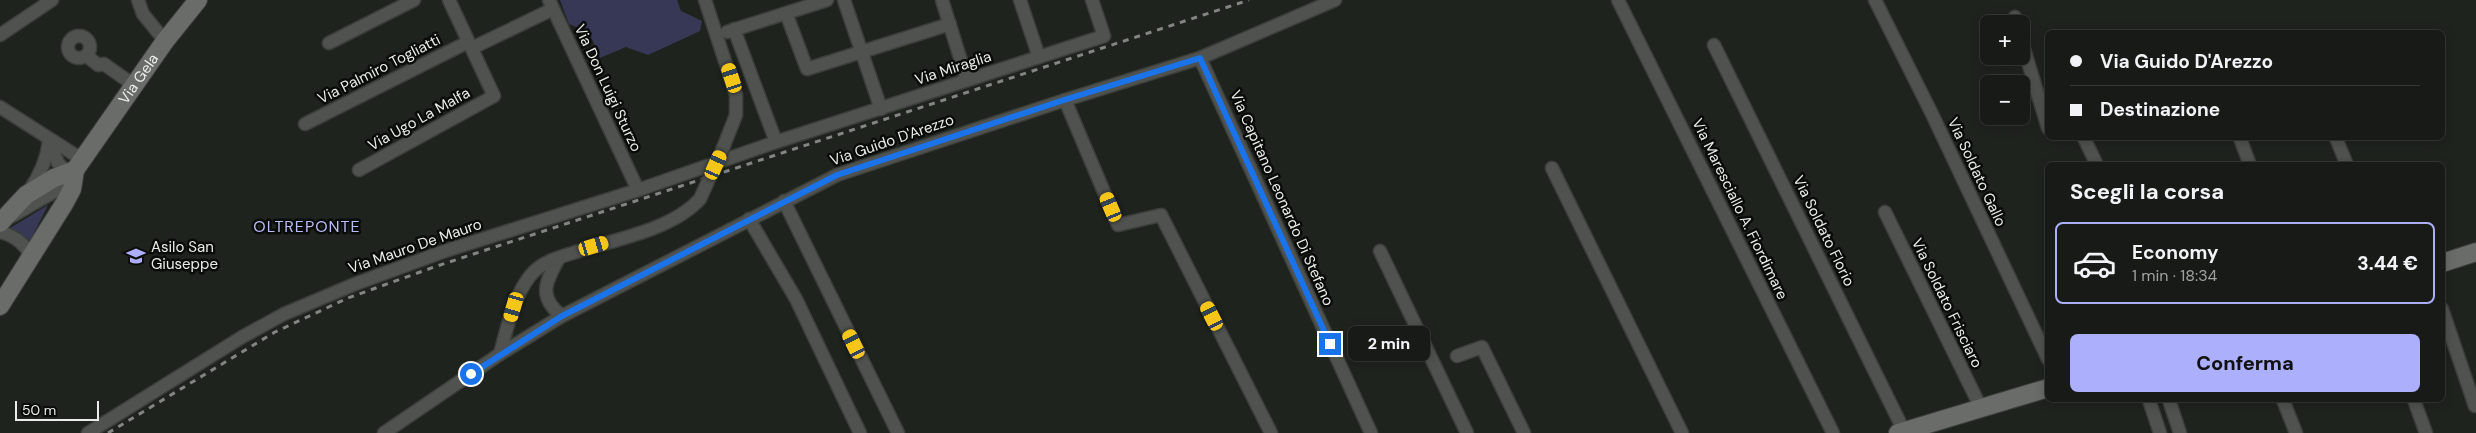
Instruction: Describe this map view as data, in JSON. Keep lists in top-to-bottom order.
{
  "streets": {
    "main road": ["Via Gela"],
    "street": [
      "Via Miraglia",
      "Via Palmiro Togliatti",
      "Via Don Luigi Sturzo",
      "Via Ugo La Malfa",
      "Via Guido D'Arezzo",
      "Via Soldato Gallo",
      "Via Capitano Leonardo Di Stefano",
      "Via Maresciallo A. Fiordimare",
      "Via Soldato Florio",
      "Via Mauro De Mauro",
      "Via Soldato Frisciaro"
    ]
  },
  "crossings": [
    ["Via Miraglia", "Via Mauro De Mauro"],
    ["Via Palmiro Togliatti", "Via Don Luigi Sturzo"],
    ["Via Palmiro Togliatti", "Via Ugo La Malfa"],
    ["Via Don Luigi Sturzo", "Via Mauro De Mauro"],
    ["Via Guido D'Arezzo", "Via Capitano Leonardo Di Stefano"]
  ],
  "districts": ["OLTREPONTE"],
  "places": {
    "school or university": ["Asilo San Giuseppe"]
  },
  "scale_bar": "50 m",
  "page": {
    "map_buttons": ["+", "−"],
    "banner": ["Via Guido D'Arezzo", "Destinazione"],
    "heading": "Scegli la corsa",
    "list": [
      {
        "name": "Economy",
        "note": "1 min · 18:34",
        "value": "3.44 €"
      }
    ],
    "buttons": "Conferma",
    "bubble": "2 min",
    "scale": "50 m"
  }
}
